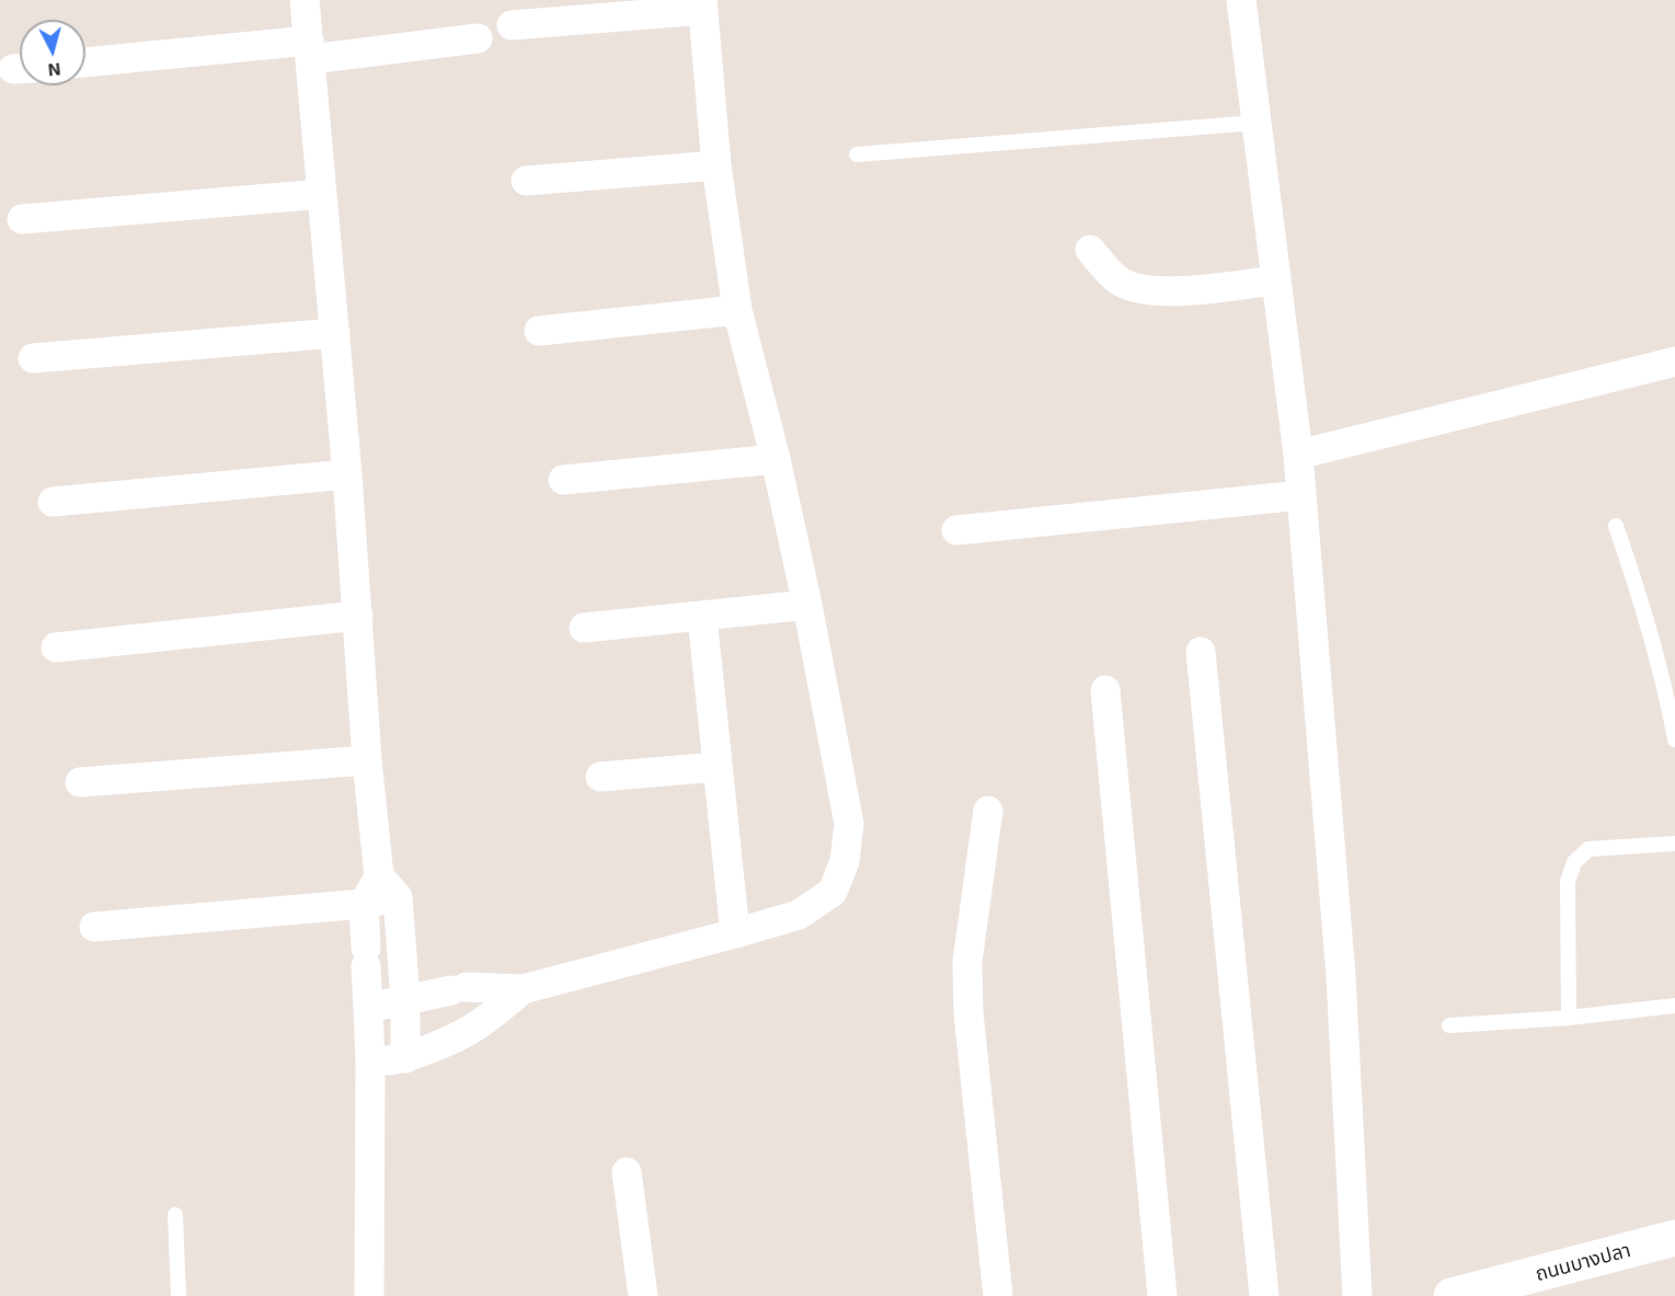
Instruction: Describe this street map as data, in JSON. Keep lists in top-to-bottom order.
{
  "streets": {
    "street": ["ถนนบางปลา"]
  },
  "north": "bottom"
}
